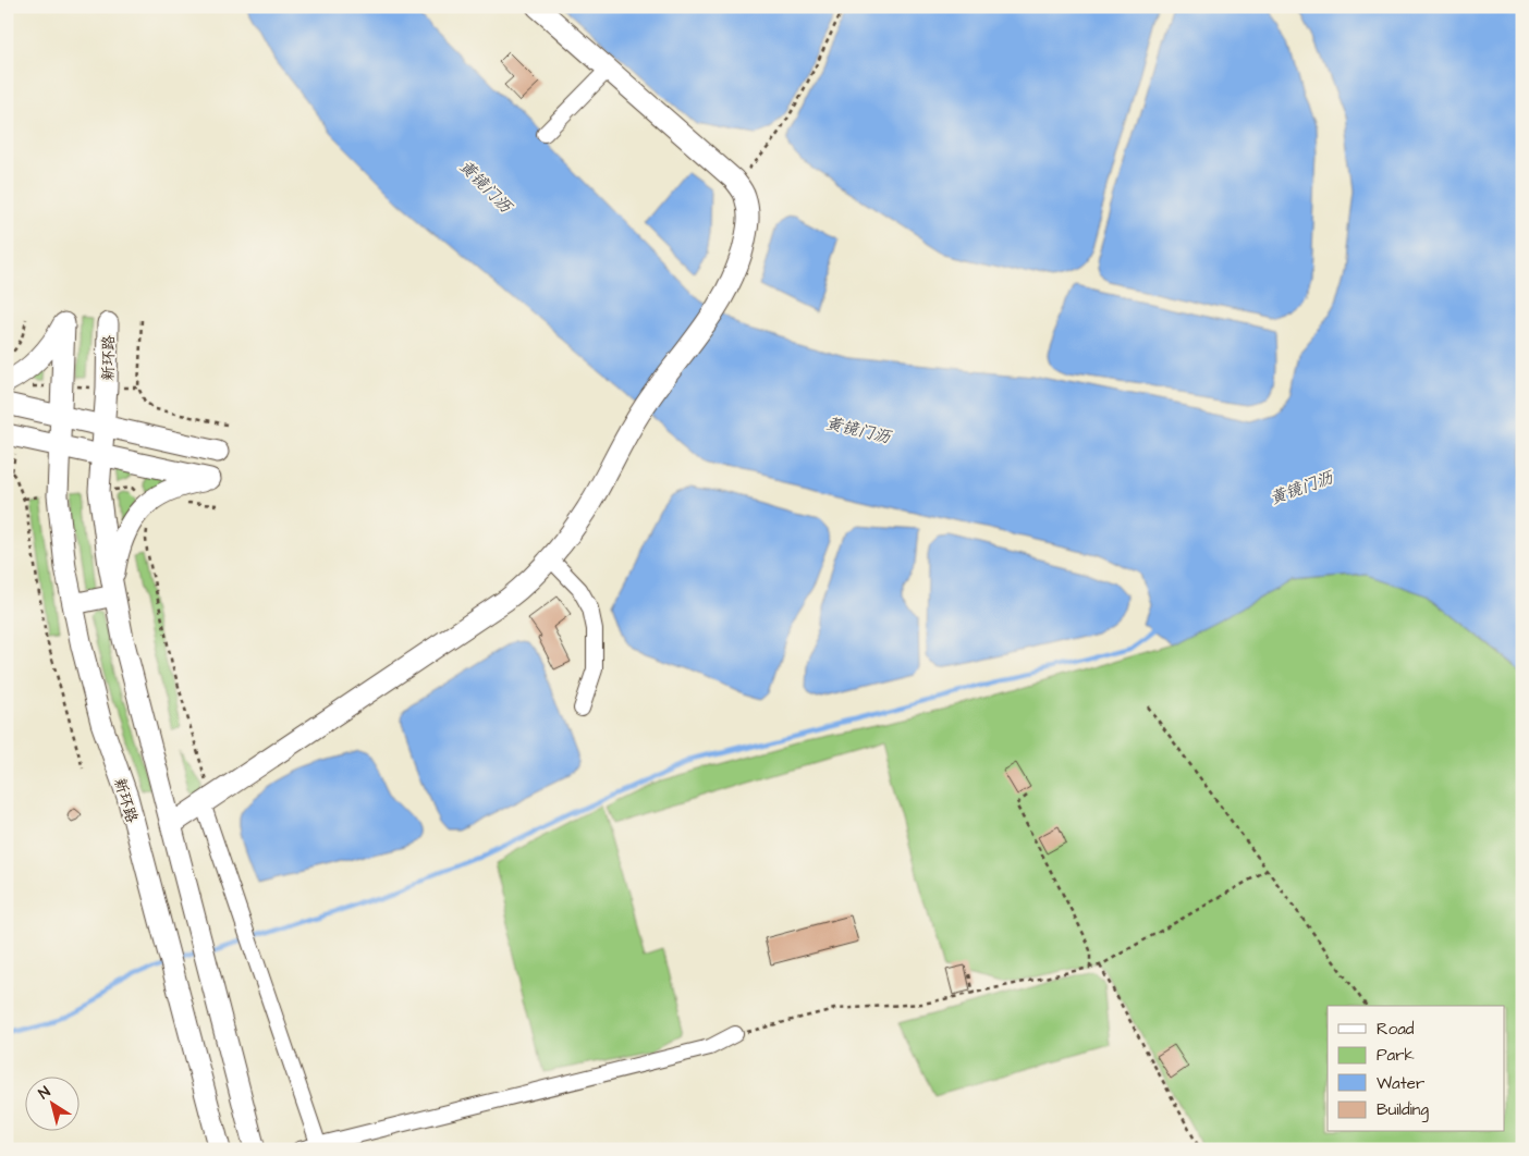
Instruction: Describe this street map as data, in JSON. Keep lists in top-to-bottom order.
{
  "streets": {
    "street": ["新环路"]
  },
  "water": ["黄镜门沥"],
  "legend": [
    "Road",
    "Park",
    "Water",
    "Building"
  ],
  "north": "top left"
}
